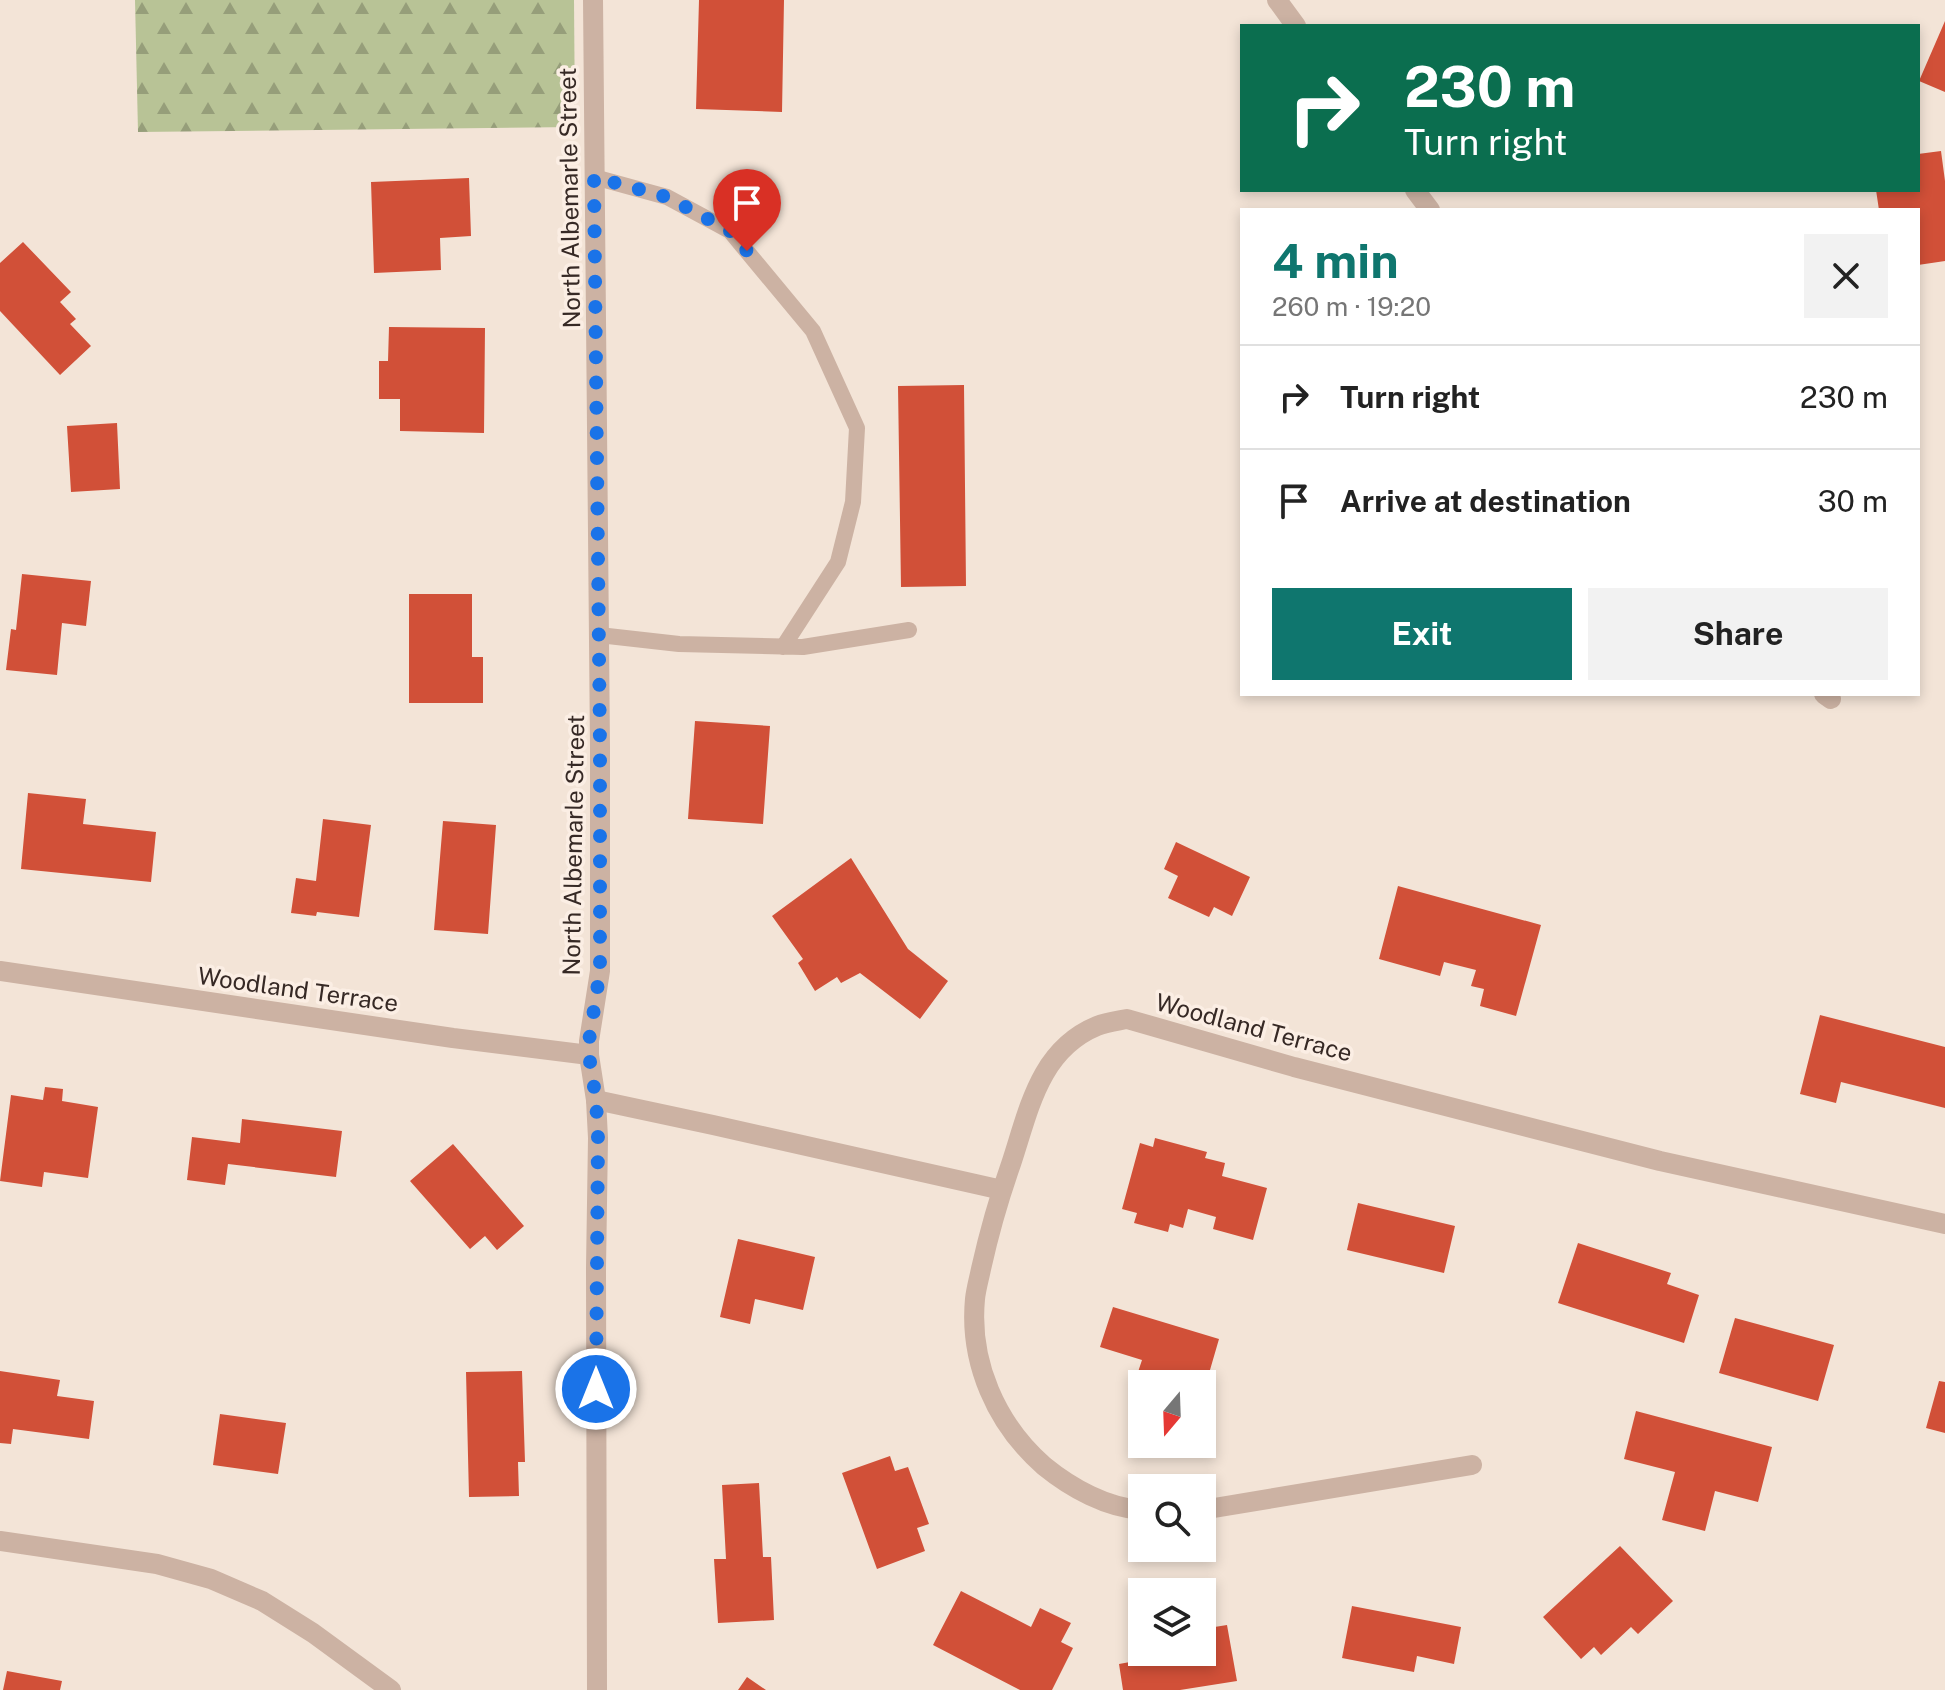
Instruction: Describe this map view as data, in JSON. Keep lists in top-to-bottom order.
{
  "streets": {
    "street": ["North Albemarle Street", "Woodland Terrace"]
  },
  "crossings": [
    ["North Albemarle Street", "Woodland Terrace"]
  ],
  "north": "bottom",
  "page": {
    "turn": ["230 m", "Turn right"],
    "heading": ["4 min", "260 m · 19:20"],
    "list": [
      {
        "name": "Turn right",
        "value": "230 m"
      },
      {
        "name": "Arrive at destination",
        "value": "30 m"
      }
    ],
    "buttons": ["Exit", "Share"]
  }
}
